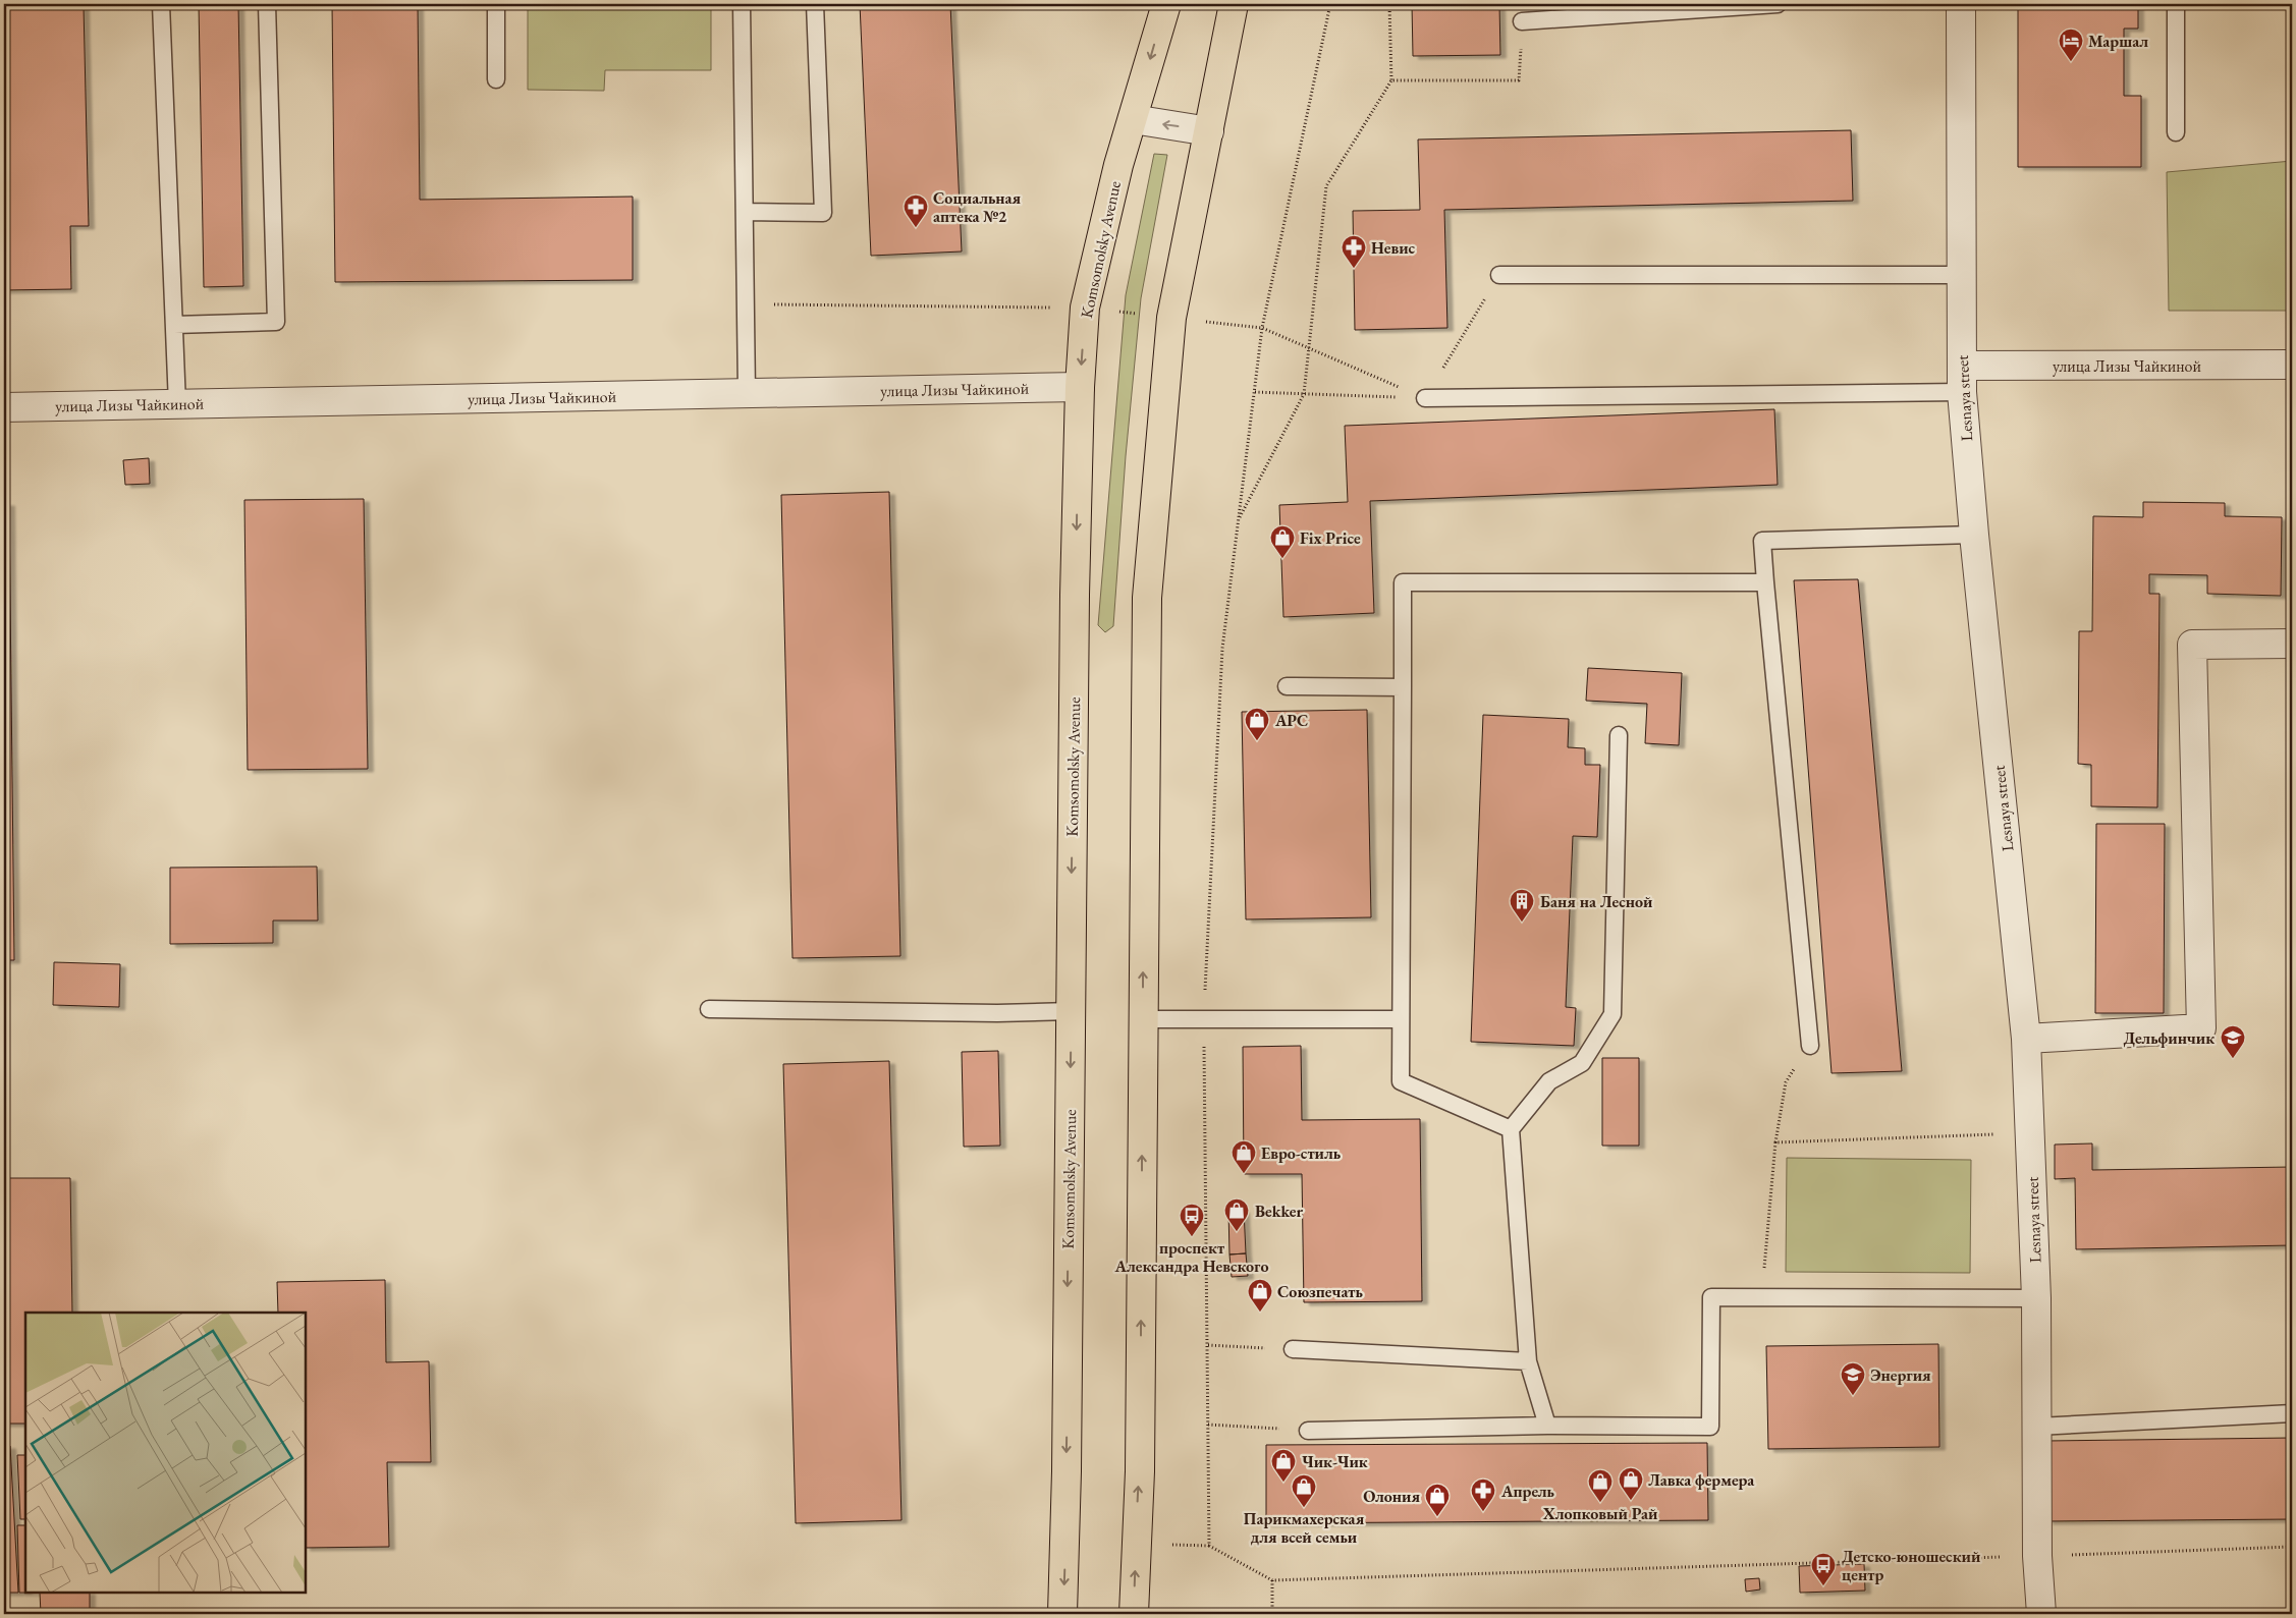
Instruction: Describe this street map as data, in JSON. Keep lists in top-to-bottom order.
{
  "streets": {
    "main road": ["Komsomolsky Avenue"],
    "street": ["улица Лизы Чайкиной", "Lesnaya street"]
  },
  "crossings": [
    ["Komsomolsky Avenue", "улица Лизы Чайкиной"],
    ["улица Лизы Чайкиной", "Lesnaya street"]
  ],
  "places": {
    "hotel": ["Маршал"],
    "pharmacy": ["Социальная аптека №2", "Невис", "Апрель"],
    "shop": [
      "Fix Price",
      "АРС",
      "Евро-стиль",
      "Bekker",
      "Союзпечать",
      "Чик-Чик",
      "Лавка фермера",
      "Хлопковый Рай",
      "Парикмахерская для всей семьи",
      "Олония"
    ],
    "building": ["Баня на Лесной"],
    "school or university": ["Дельфинчик", "Энергия"],
    "bus stop": ["проспект Александра Невского", "Детско-юношеский центр"]
  }
}
